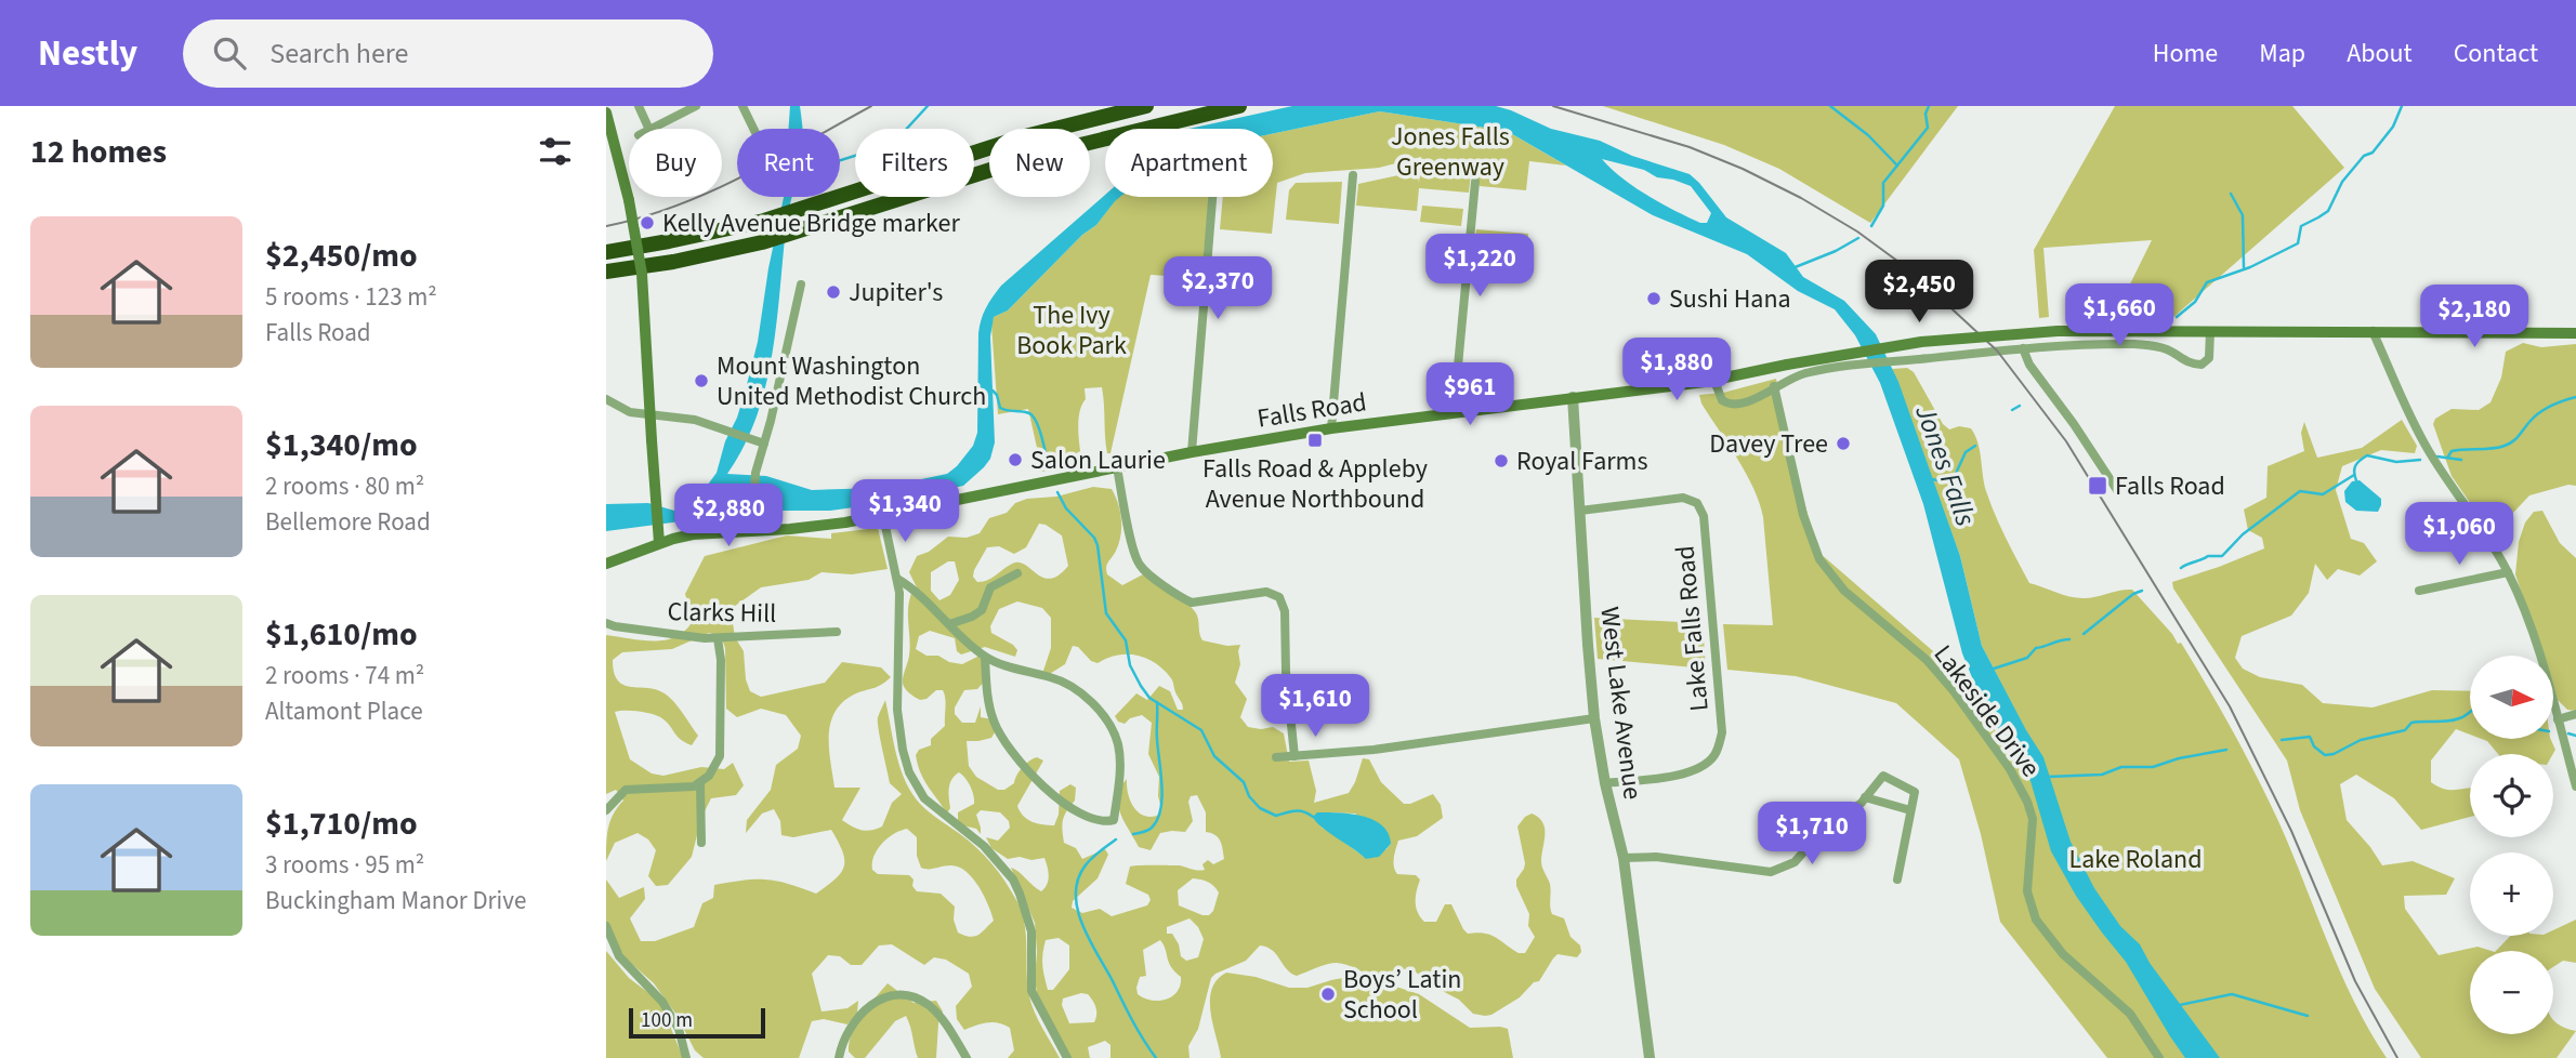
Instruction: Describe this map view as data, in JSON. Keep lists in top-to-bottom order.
{
  "streets": {
    "main road": ["Falls Road"],
    "street": [
      "Clarks Hill",
      "Lake Falls Road",
      "West Lake Avenue",
      "Lakeside Drive"
    ]
  },
  "crossings": [
    ["Falls Road", "West Lake Avenue"],
    ["Lake Falls Road", "West Lake Avenue"]
  ],
  "water": ["Jones Falls"],
  "parks": ["Jones Falls Greenway", "The Ivy Book Park", "Lake Roland"],
  "places": {
    "other": [
      "Kelly Avenue Bridge marker",
      "Jupiter's",
      "Sushi Hana",
      "Mount Washington United Methodist Church",
      "Davey Tree",
      "Salon Laurie",
      "Royal Farms",
      "Boys’ Latin School"
    ],
    "transit": ["Falls Road & Appleby Avenue Northbound", "Falls Road"]
  },
  "scale_bar": "100 m",
  "north": "right",
  "page": {
    "header": "Nestly",
    "search": "Search here",
    "nav": [
      "Home",
      "Map",
      "About",
      "Contact"
    ],
    "heading": "12 homes",
    "chip": [
      "Buy",
      "Rent",
      "Filters",
      "New",
      "Apartment"
    ],
    "list": [
      {
        "name": "$2,450/mo",
        "note": "5 rooms · 123 m² · Falls Road"
      },
      {
        "name": "$1,340/mo",
        "note": "2 rooms · 80 m² · Bellemore Road"
      },
      {
        "name": "$1,610/mo",
        "note": "2 rooms · 74 m² · Altamont Place"
      },
      {
        "name": "$1,710/mo",
        "note": "3 rooms · 95 m² · Buckingham Manor Drive"
      }
    ],
    "price": [
      "$1,220",
      "$2,370",
      "$2,450",
      "$1,660",
      "$2,180",
      "$1,880",
      "$961",
      "$1,340",
      "$2,880",
      "$1,060",
      "$1,610",
      "$1,710"
    ],
    "map_buttons": ["+", "−"],
    "scale": "100 m"
  }
}
